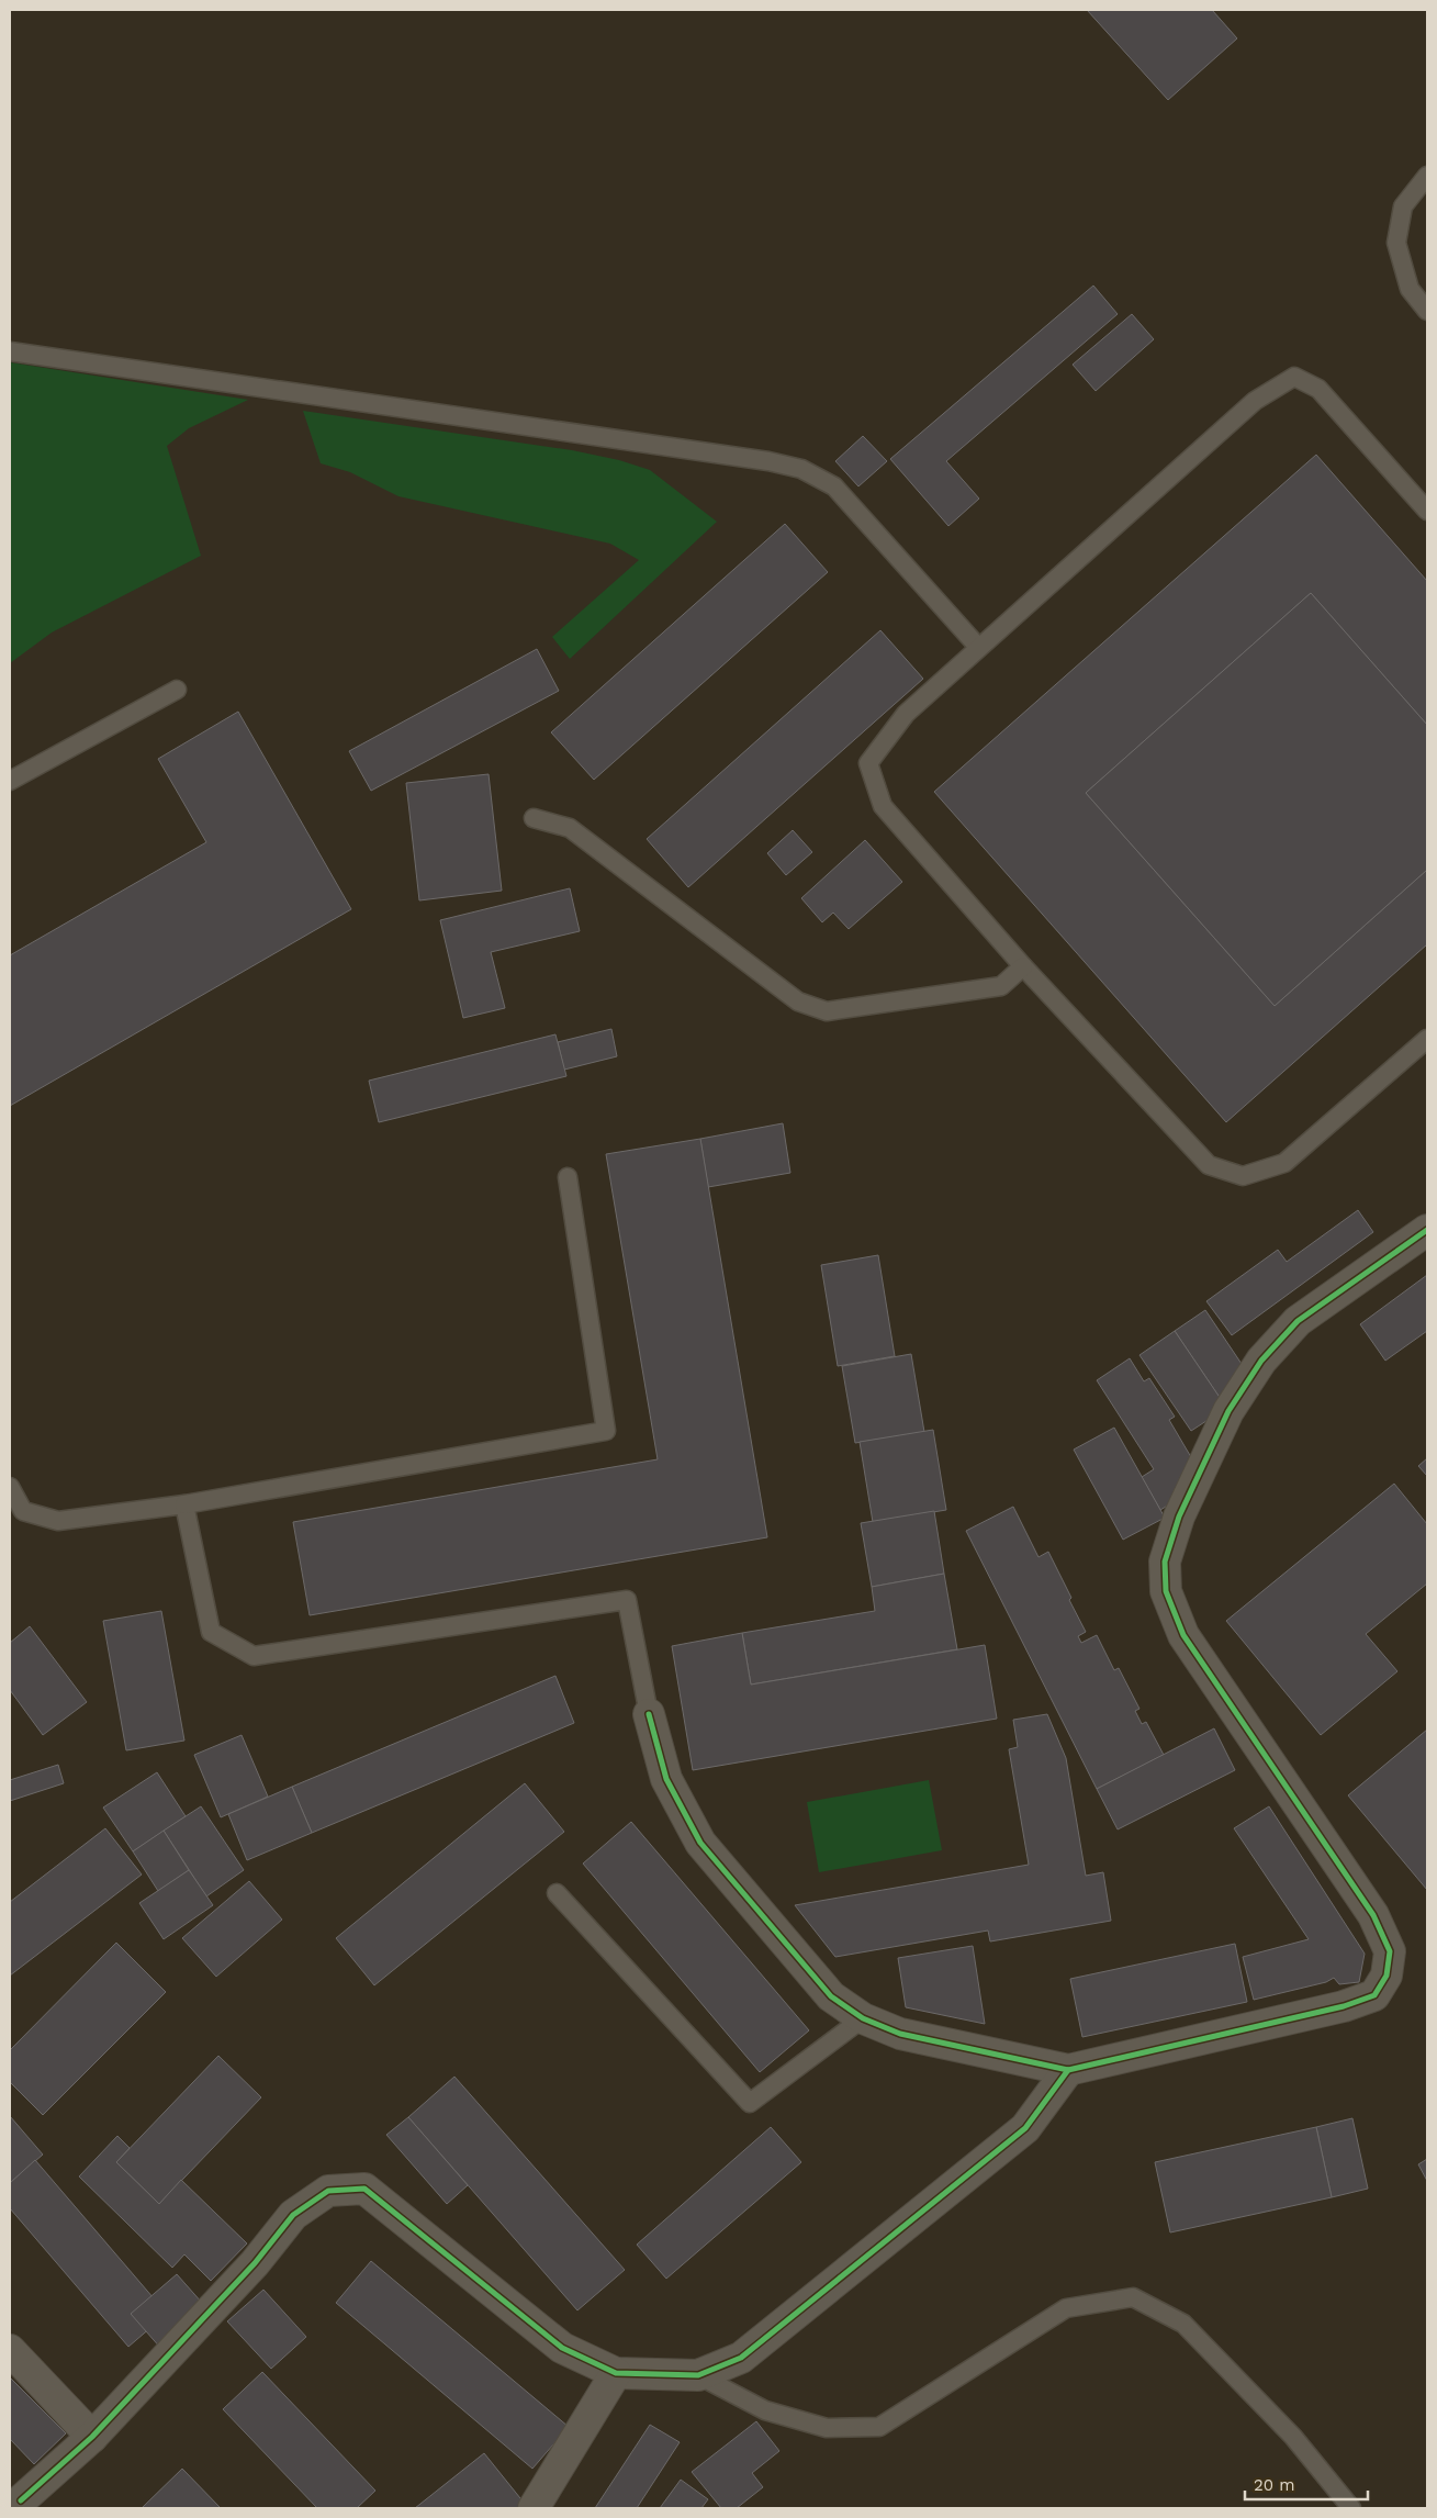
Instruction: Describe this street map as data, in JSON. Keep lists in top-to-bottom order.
{
  "scale_bar": "20 m"
}
